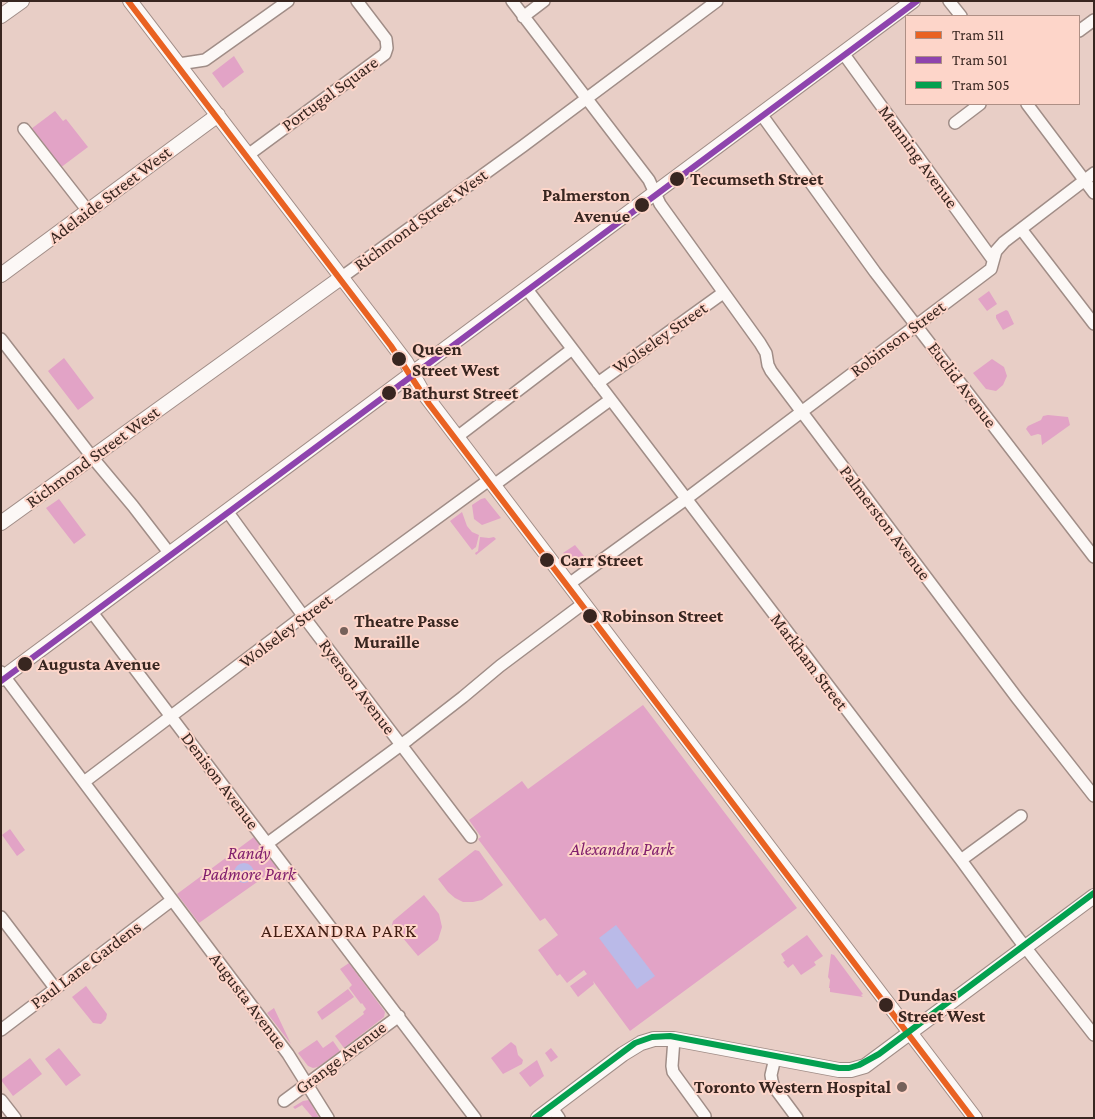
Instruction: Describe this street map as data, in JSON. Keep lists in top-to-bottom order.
{
  "streets": {
    "main road": ["Adelaide Street West", "Richmond Street West"],
    "street": [
      "Portugal Square",
      "Manning Avenue",
      "Wolseley Street",
      "Robinson Street",
      "Euclid Avenue",
      "Palmerston Avenue",
      "Markham Street",
      "Ryerson Avenue",
      "Denison Avenue",
      "Paul Lane Gardens",
      "Augusta Avenue",
      "Grange Avenue"
    ]
  },
  "crossings": [
    ["Manning Avenue", "Robinson Street"],
    ["Wolseley Street", "Palmerston Avenue"],
    ["Wolseley Street", "Markham Street"],
    ["Wolseley Street", "Ryerson Avenue"],
    ["Wolseley Street", "Denison Avenue"],
    ["Wolseley Street", "Augusta Avenue"],
    ["Robinson Street", "Euclid Avenue"],
    ["Robinson Street", "Palmerston Avenue"],
    ["Robinson Street", "Markham Street"],
    ["Denison Avenue", "Grange Avenue"],
    ["Paul Lane Gardens", "Augusta Avenue"],
    ["Augusta Avenue", "Grange Avenue"]
  ],
  "districts": ["ALEXANDRA PARK"],
  "parks": ["Alexandra Park", "Randy Padmore Park"],
  "places": [
    "Tecumseth Street",
    "Palmerston Avenue",
    "Queen Street West",
    "Bathurst Street",
    "Carr Street",
    "Robinson Street",
    "Theatre Passe Muraille",
    "Augusta Avenue",
    "Dundas Street West",
    "Toronto Western Hospital"
  ],
  "lines": ["tram line 511", "tram line 501", "tram line 505"],
  "legend": ["Tram 511", "Tram 501", "Tram 505"]
}
